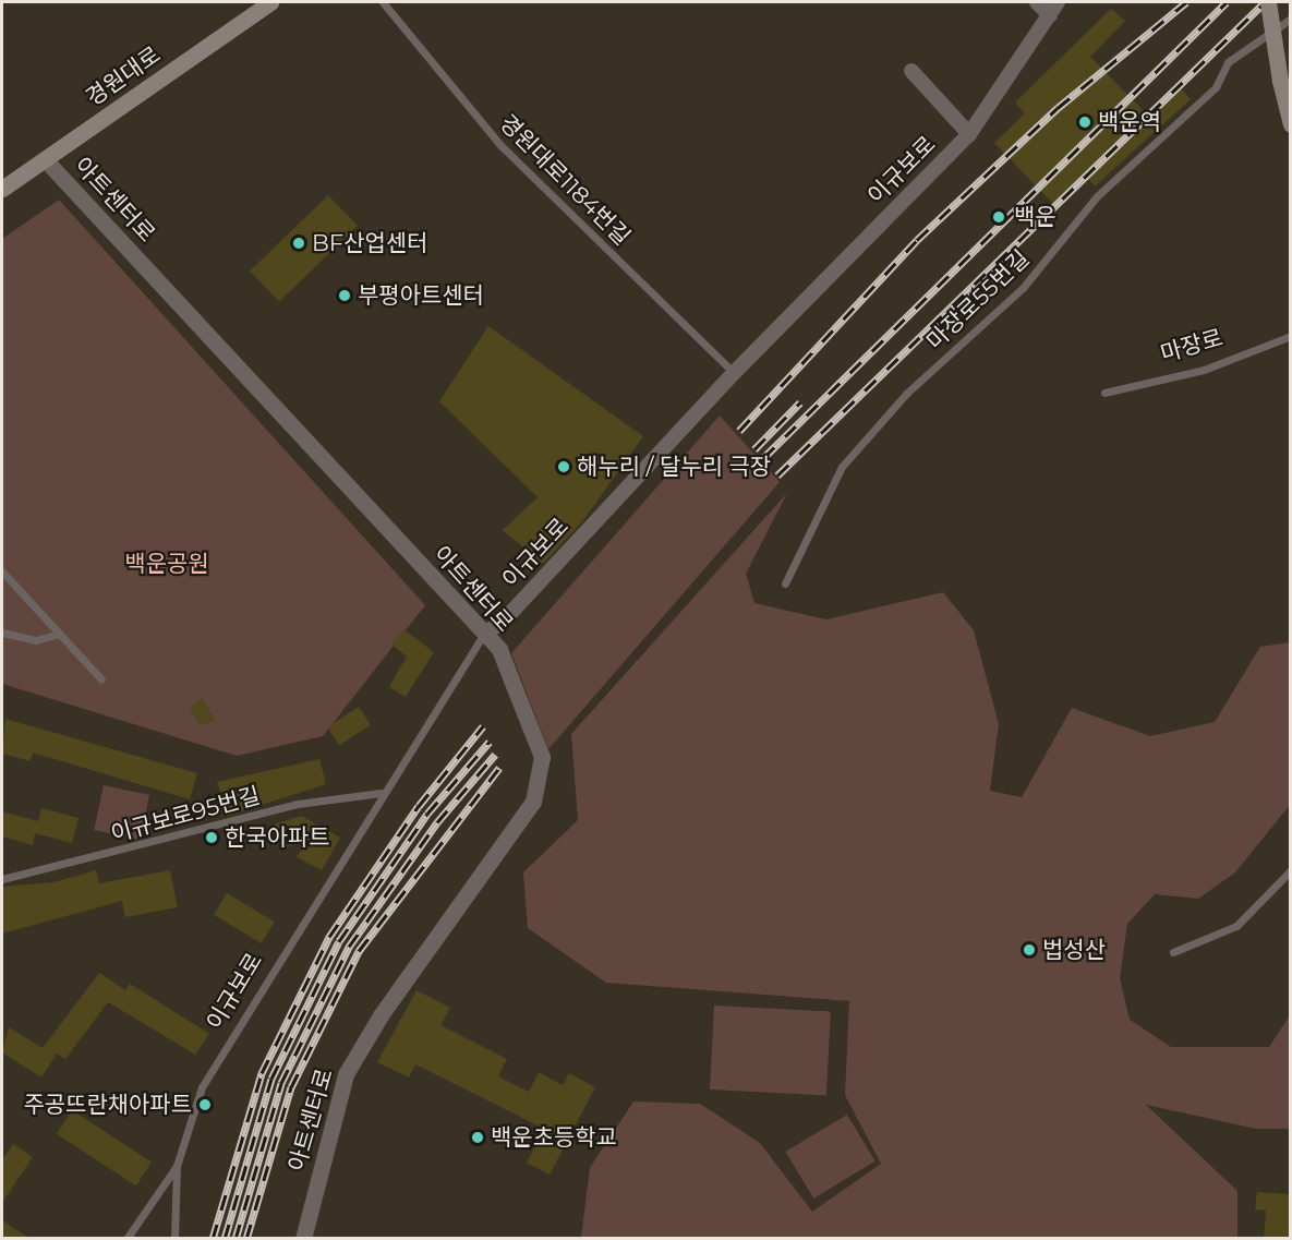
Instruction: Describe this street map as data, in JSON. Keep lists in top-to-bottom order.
{
  "streets": {
    "main road": ["경원대로"],
    "street": ["이규보로", "아트센터로"],
    "lane": [
      "경원대로1184번길",
      "마장로55번길",
      "마장로",
      "이규보로95번길"
    ]
  },
  "crossings": [
    ["경원대로", "아트센터로"],
    ["이규보로", "경원대로1184번길"],
    ["이규보로", "아트센터로"],
    ["이규보로", "이규보로95번길"]
  ],
  "parks": ["백운공원"],
  "places": [
    "백운역",
    "백운",
    "BF산업센터",
    "부평아트센터",
    "해누리 / 달누리 극장",
    "한국아파트",
    "법성산",
    "주공뜨란채아파트",
    "백운초등학교"
  ]
}
